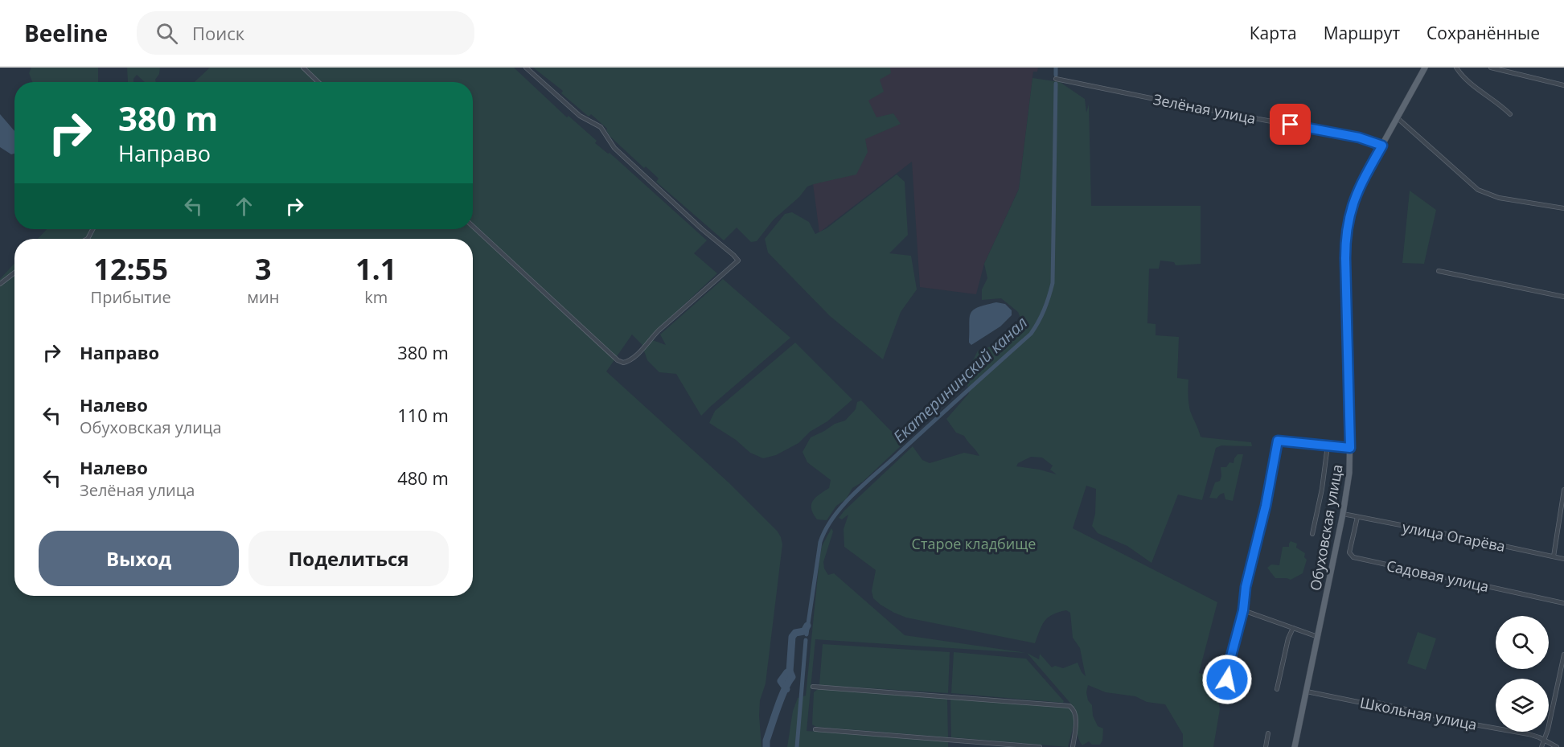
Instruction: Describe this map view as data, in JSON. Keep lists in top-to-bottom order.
{
  "streets": {
    "main road": ["Обуховская улица"],
    "street": [
      "Зелёная улица",
      "улица Огарёва",
      "Садовая улица",
      "Школьная улица"
    ]
  },
  "crossings": [
    ["Зелёная улица", "Обуховская улица"],
    ["Обуховская улица", "улица Огарёва"],
    ["Обуховская улица", "Школьная улица"],
    ["улица Огарёва", "Садовая улица"]
  ],
  "water": ["Екатерининский канал"],
  "parks": ["Старое кладбище"],
  "page": {
    "header": "Beeline",
    "search": "Поиск",
    "nav": ["Карта", "Маршрут", "Сохранённые"],
    "turn": ["380 m", "Направо"],
    "eta": [
      "12:55",
      "Прибытие",
      "3",
      "мин",
      "1.1",
      "km"
    ],
    "list": [
      {
        "name": "Направо",
        "value": "380 m"
      },
      {
        "name": "Налево",
        "note": "Обуховская улица",
        "value": "110 m"
      },
      {
        "name": "Налево",
        "note": "Зелёная улица",
        "value": "480 m"
      }
    ],
    "buttons": ["Выход", "Поделиться"]
  }
}
